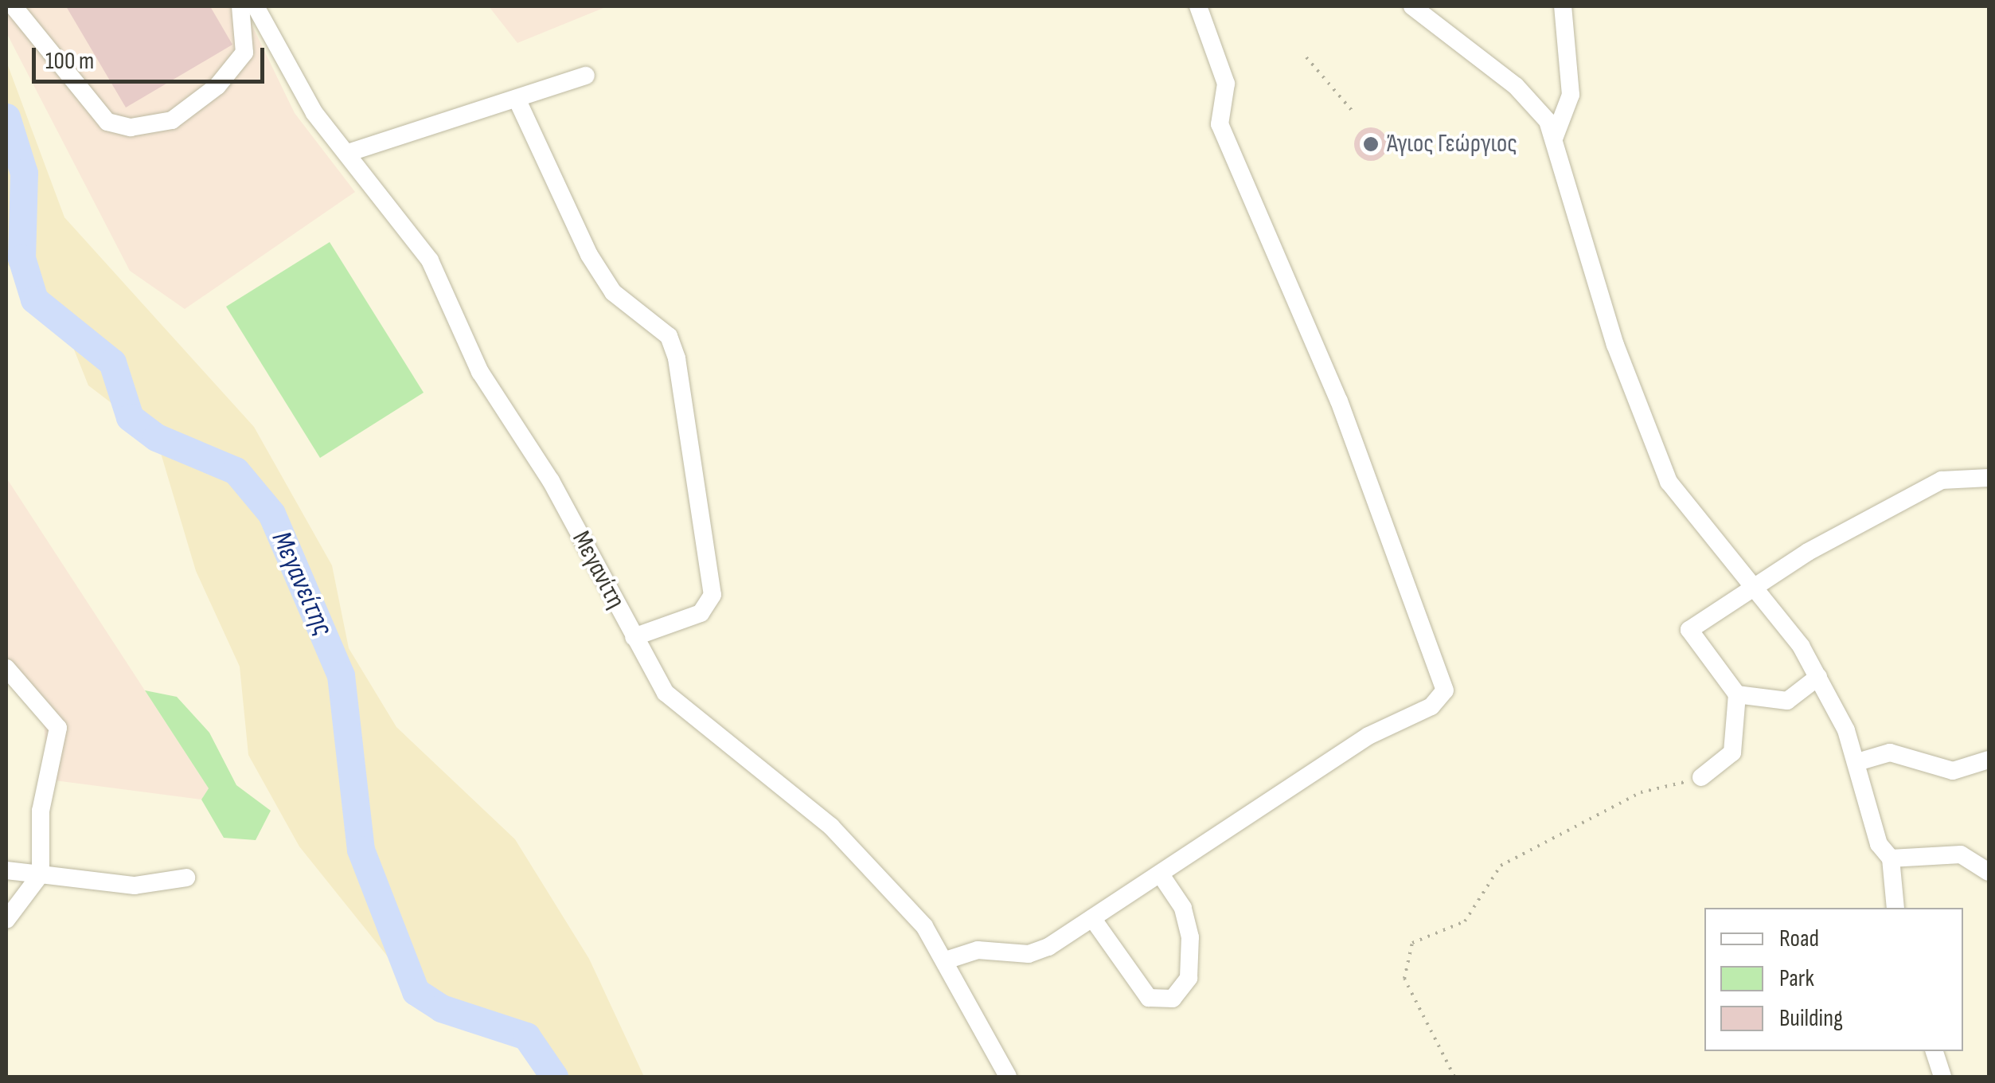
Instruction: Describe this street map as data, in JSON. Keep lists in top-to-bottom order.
{
  "streets": {
    "street": ["Μεγανίτη"]
  },
  "water": ["Μεγανείτης"],
  "places": ["Άγιος Γεώργιος"],
  "legend": ["Road", "Park", "Building"],
  "scale_bar": "100 m"
}
